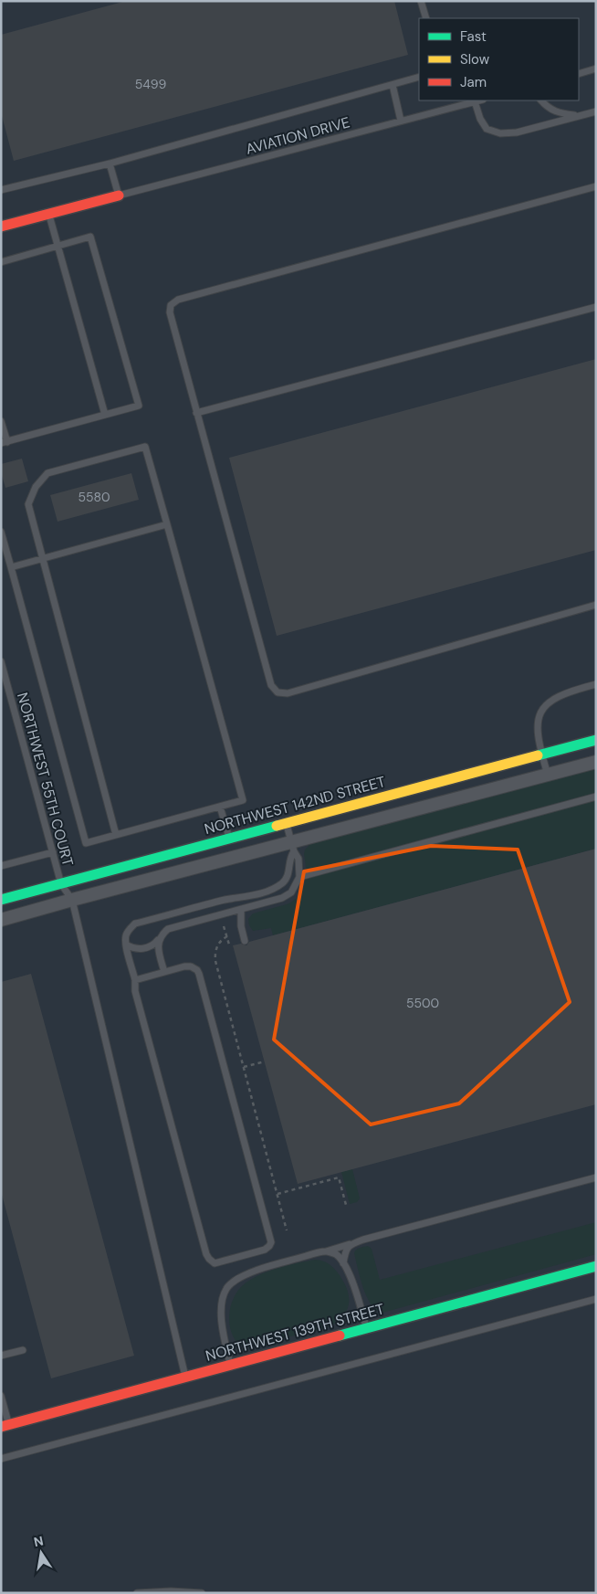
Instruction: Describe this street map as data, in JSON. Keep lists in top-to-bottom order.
{
  "streets": {
    "street": ["NORTHWEST 142ND STREET", "NORTHWEST 139TH STREET"],
    "lane": ["AVIATION DRIVE", "NORTHWEST 55TH COURT"]
  },
  "crossings": [
    ["NORTHWEST 55TH COURT", "NORTHWEST 142ND STREET"]
  ],
  "house_numbers": ["5499", "5580", "5500"],
  "legend": ["Fast", "Slow", "Jam"],
  "north": "top"
}
